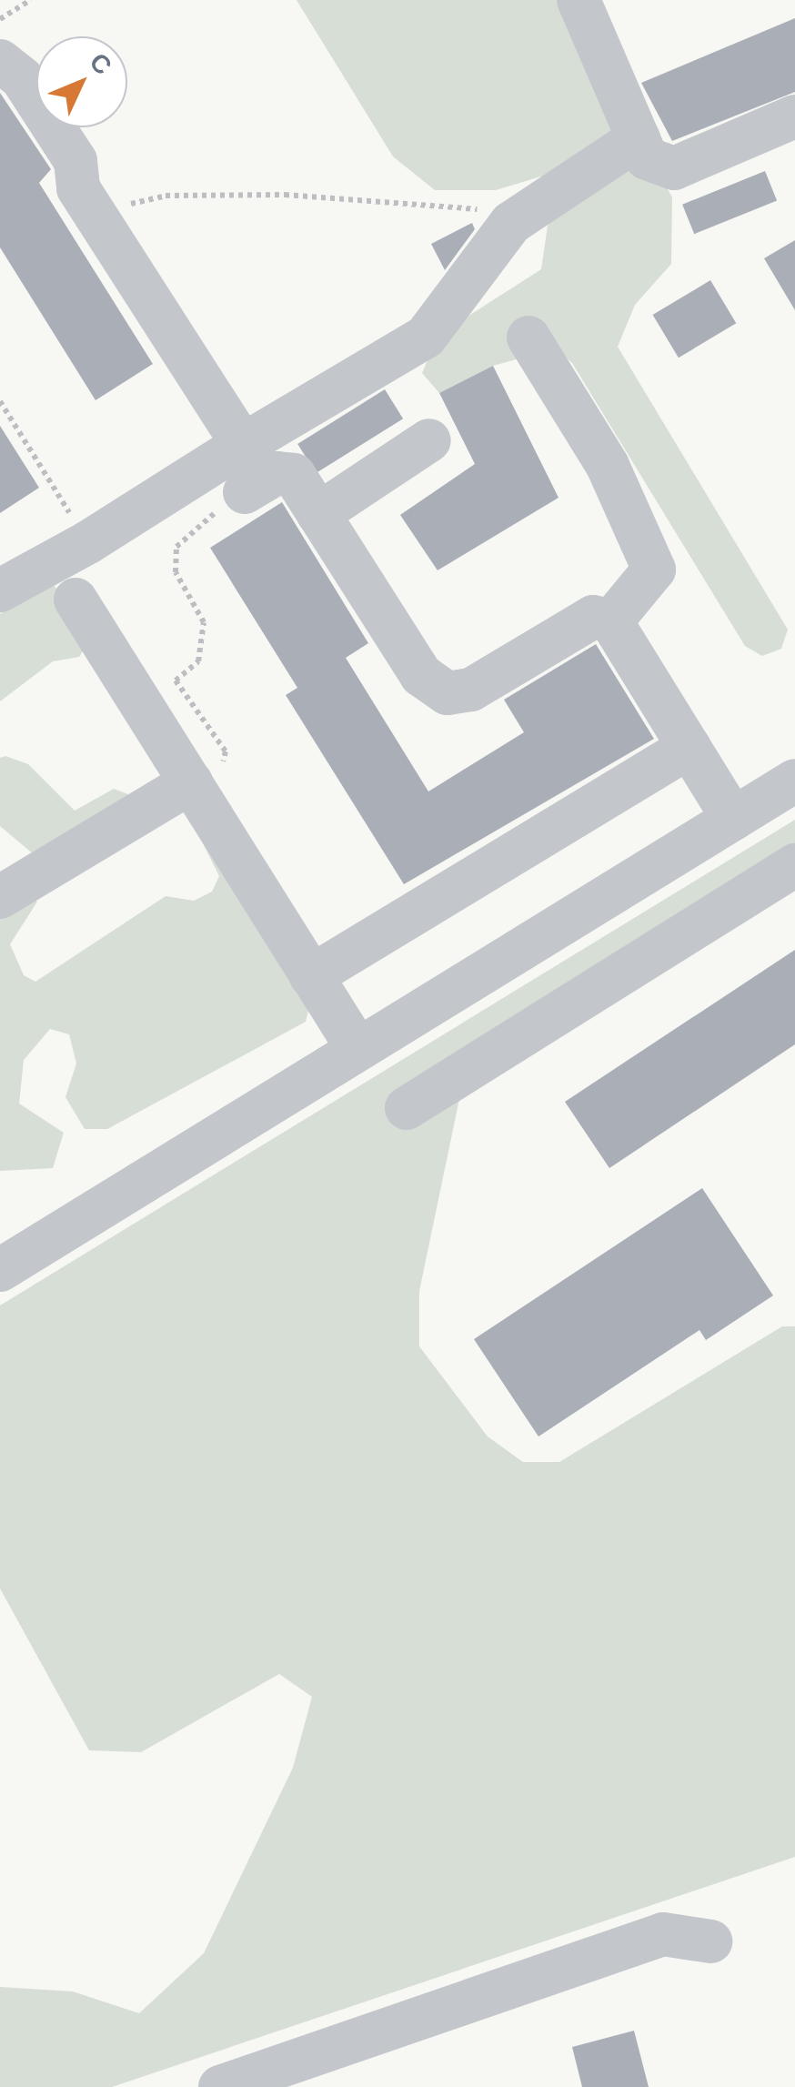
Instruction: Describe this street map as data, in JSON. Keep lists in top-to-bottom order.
{
  "north": "top right"
}
